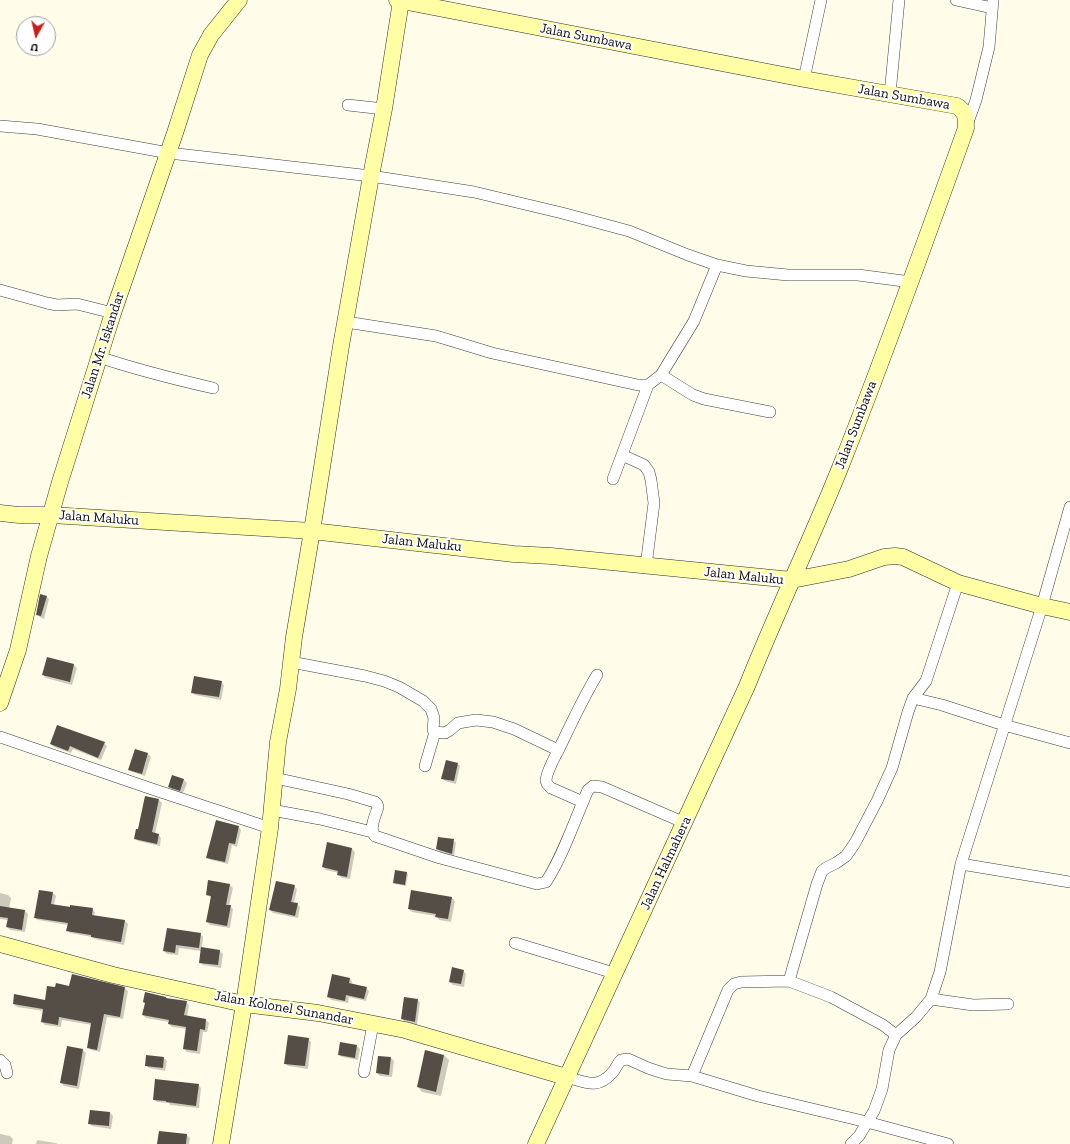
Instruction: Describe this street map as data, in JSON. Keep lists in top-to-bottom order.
{
  "streets": {
    "main road": [
      "Jalan Sumbawa",
      "Jalan Mr. Iskandar",
      "Jalan Maluku",
      "Jalan Halmahera",
      "Jalan Kolonel Sunandar"
    ]
  },
  "crossings": [
    ["Jalan Sumbawa", "Jalan Maluku"],
    ["Jalan Sumbawa", "Jalan Halmahera"],
    ["Jalan Mr. Iskandar", "Jalan Maluku"],
    ["Jalan Maluku", "Jalan Halmahera"],
    ["Jalan Halmahera", "Jalan Kolonel Sunandar"]
  ],
  "north": "bottom"
}
